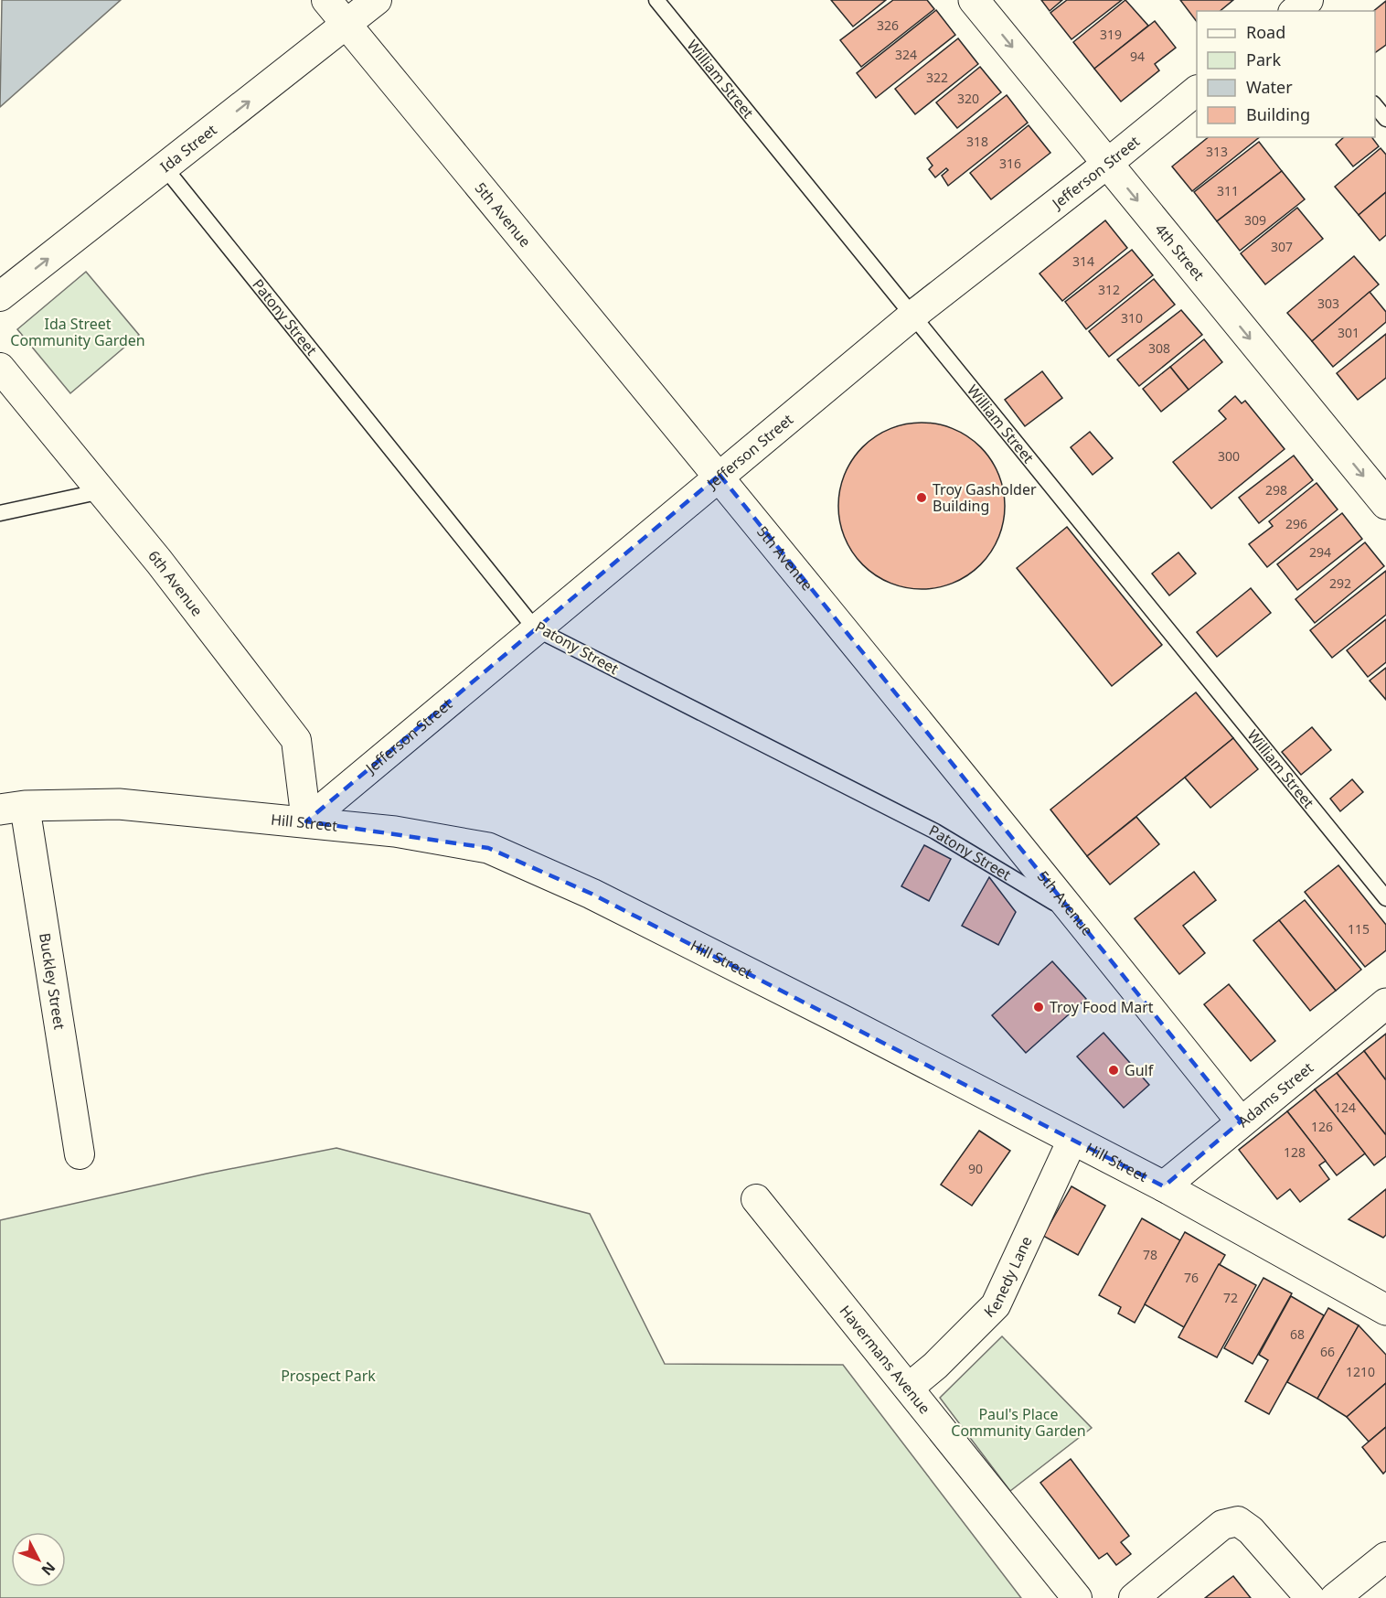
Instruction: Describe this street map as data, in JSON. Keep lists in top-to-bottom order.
{
  "streets": {
    "street": [
      "Ida Street",
      "Jefferson Street",
      "5th Avenue",
      "4th Street",
      "6th Avenue",
      "Hill Street",
      "Buckley Street",
      "Adams Street",
      "Kenedy Lane",
      "Havermans Avenue"
    ],
    "lane": ["William Street", "Patony Street"]
  },
  "crossings": [
    ["William Street", "Jefferson Street"],
    ["Ida Street", "5th Avenue"],
    ["Ida Street", "Patony Street"],
    ["Jefferson Street", "5th Avenue"],
    ["Jefferson Street", "4th Street"],
    ["Jefferson Street", "Patony Street"],
    ["Jefferson Street", "6th Avenue"],
    ["Jefferson Street", "Hill Street"],
    ["5th Avenue", "Patony Street"],
    ["5th Avenue", "Adams Street"],
    ["6th Avenue", "Hill Street"],
    ["Hill Street", "Buckley Street"],
    ["Hill Street", "Adams Street"],
    ["Hill Street", "Kenedy Lane"],
    ["Kenedy Lane", "Havermans Avenue"]
  ],
  "one_way": ["Ida Street", "4th Street"],
  "parks": ["Ida Street Community Garden", "Prospect Park", "Paul's Place Community Garden"],
  "places": ["Troy Gasholder Building", "Troy Food Mart", "Gulf"],
  "house_numbers": [
    "326",
    "319",
    "324",
    "94",
    "322",
    "320",
    "318",
    "313",
    "316",
    "311",
    "309",
    "307",
    "314",
    "312",
    "303",
    "310",
    "301",
    "308",
    "300",
    "298",
    "296",
    "294",
    "292",
    "115",
    "124",
    "126",
    "128",
    "90",
    "78",
    "76",
    "72",
    "68",
    "66",
    "1210"
  ],
  "legend": [
    "Road",
    "Park",
    "Water",
    "Building"
  ],
  "north": "bottom right"
}
